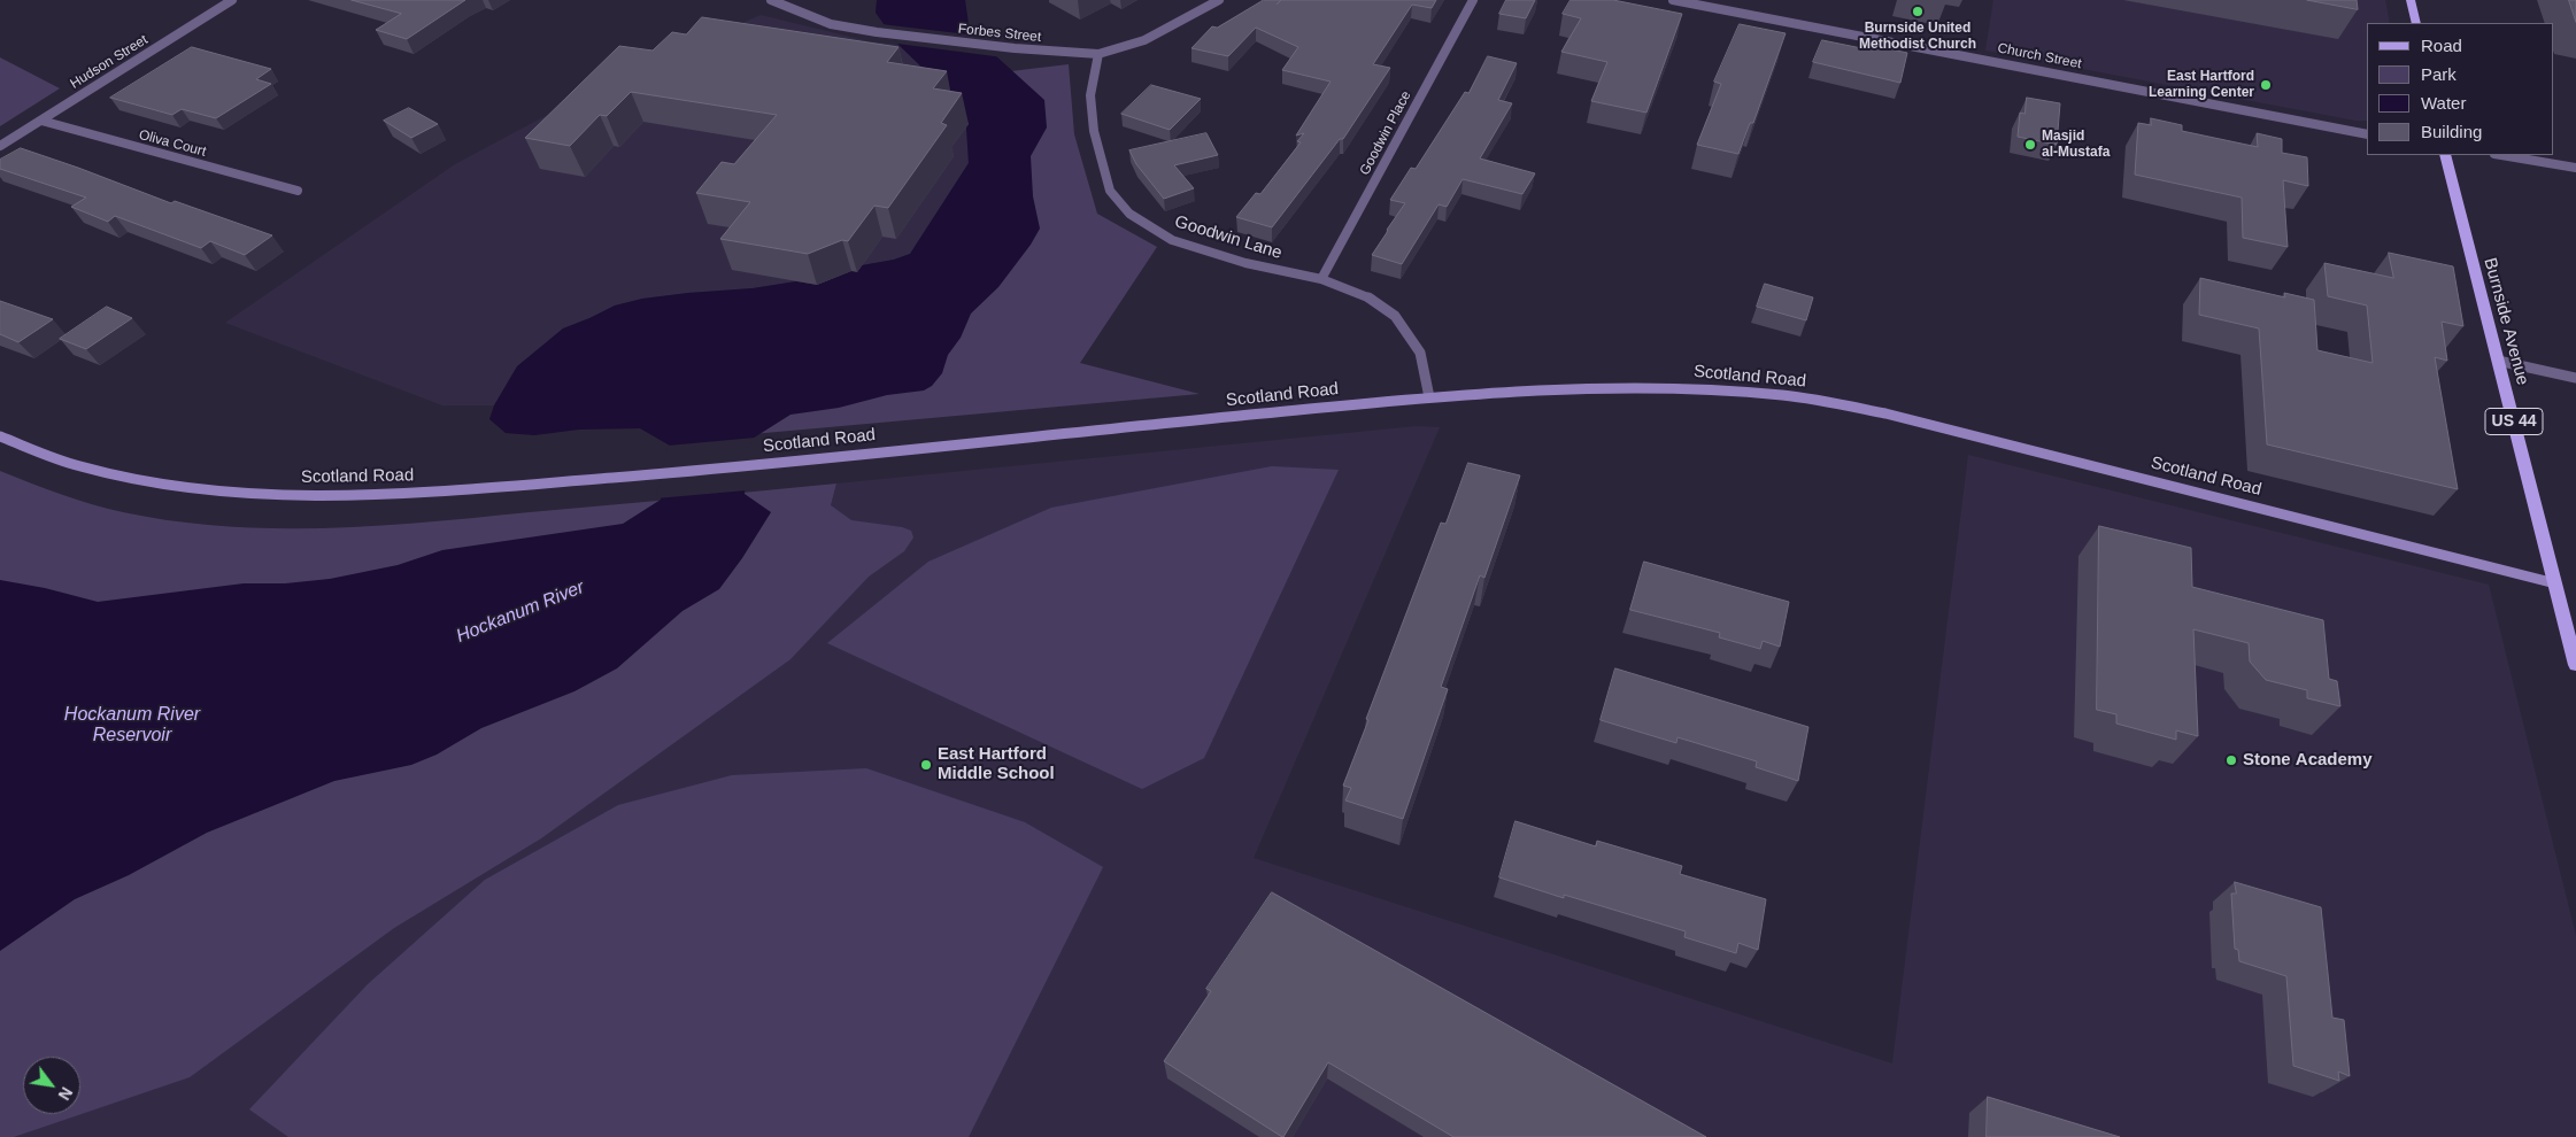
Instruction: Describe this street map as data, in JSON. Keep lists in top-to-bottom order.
{
  "streets": {
    "main road": ["Burnside Avenue", "Scotland Road", "US 44"],
    "street": [
      "Forbes Street",
      "Church Street",
      "Hudson Street",
      "Goodwin Place",
      "Oliva Court",
      "Goodwin Lane"
    ]
  },
  "crossings": [
    ["Forbes Street", "Goodwin Lane"],
    ["Hudson Street", "Oliva Court"],
    ["Goodwin Place", "Goodwin Lane"],
    ["Goodwin Lane", "Scotland Road"],
    ["Burnside Avenue", "Scotland Road"]
  ],
  "water": ["Hockanum River", "Hockanum River Reservoir"],
  "places": [
    "Burnside United Methodist Church",
    "East Hartford Learning Center",
    "Masjid al-Mustafa",
    "Stone Academy",
    "East Hartford Middle School"
  ],
  "legend": [
    "Road",
    "Park",
    "Water",
    "Building"
  ],
  "north": "bottom right"
}
